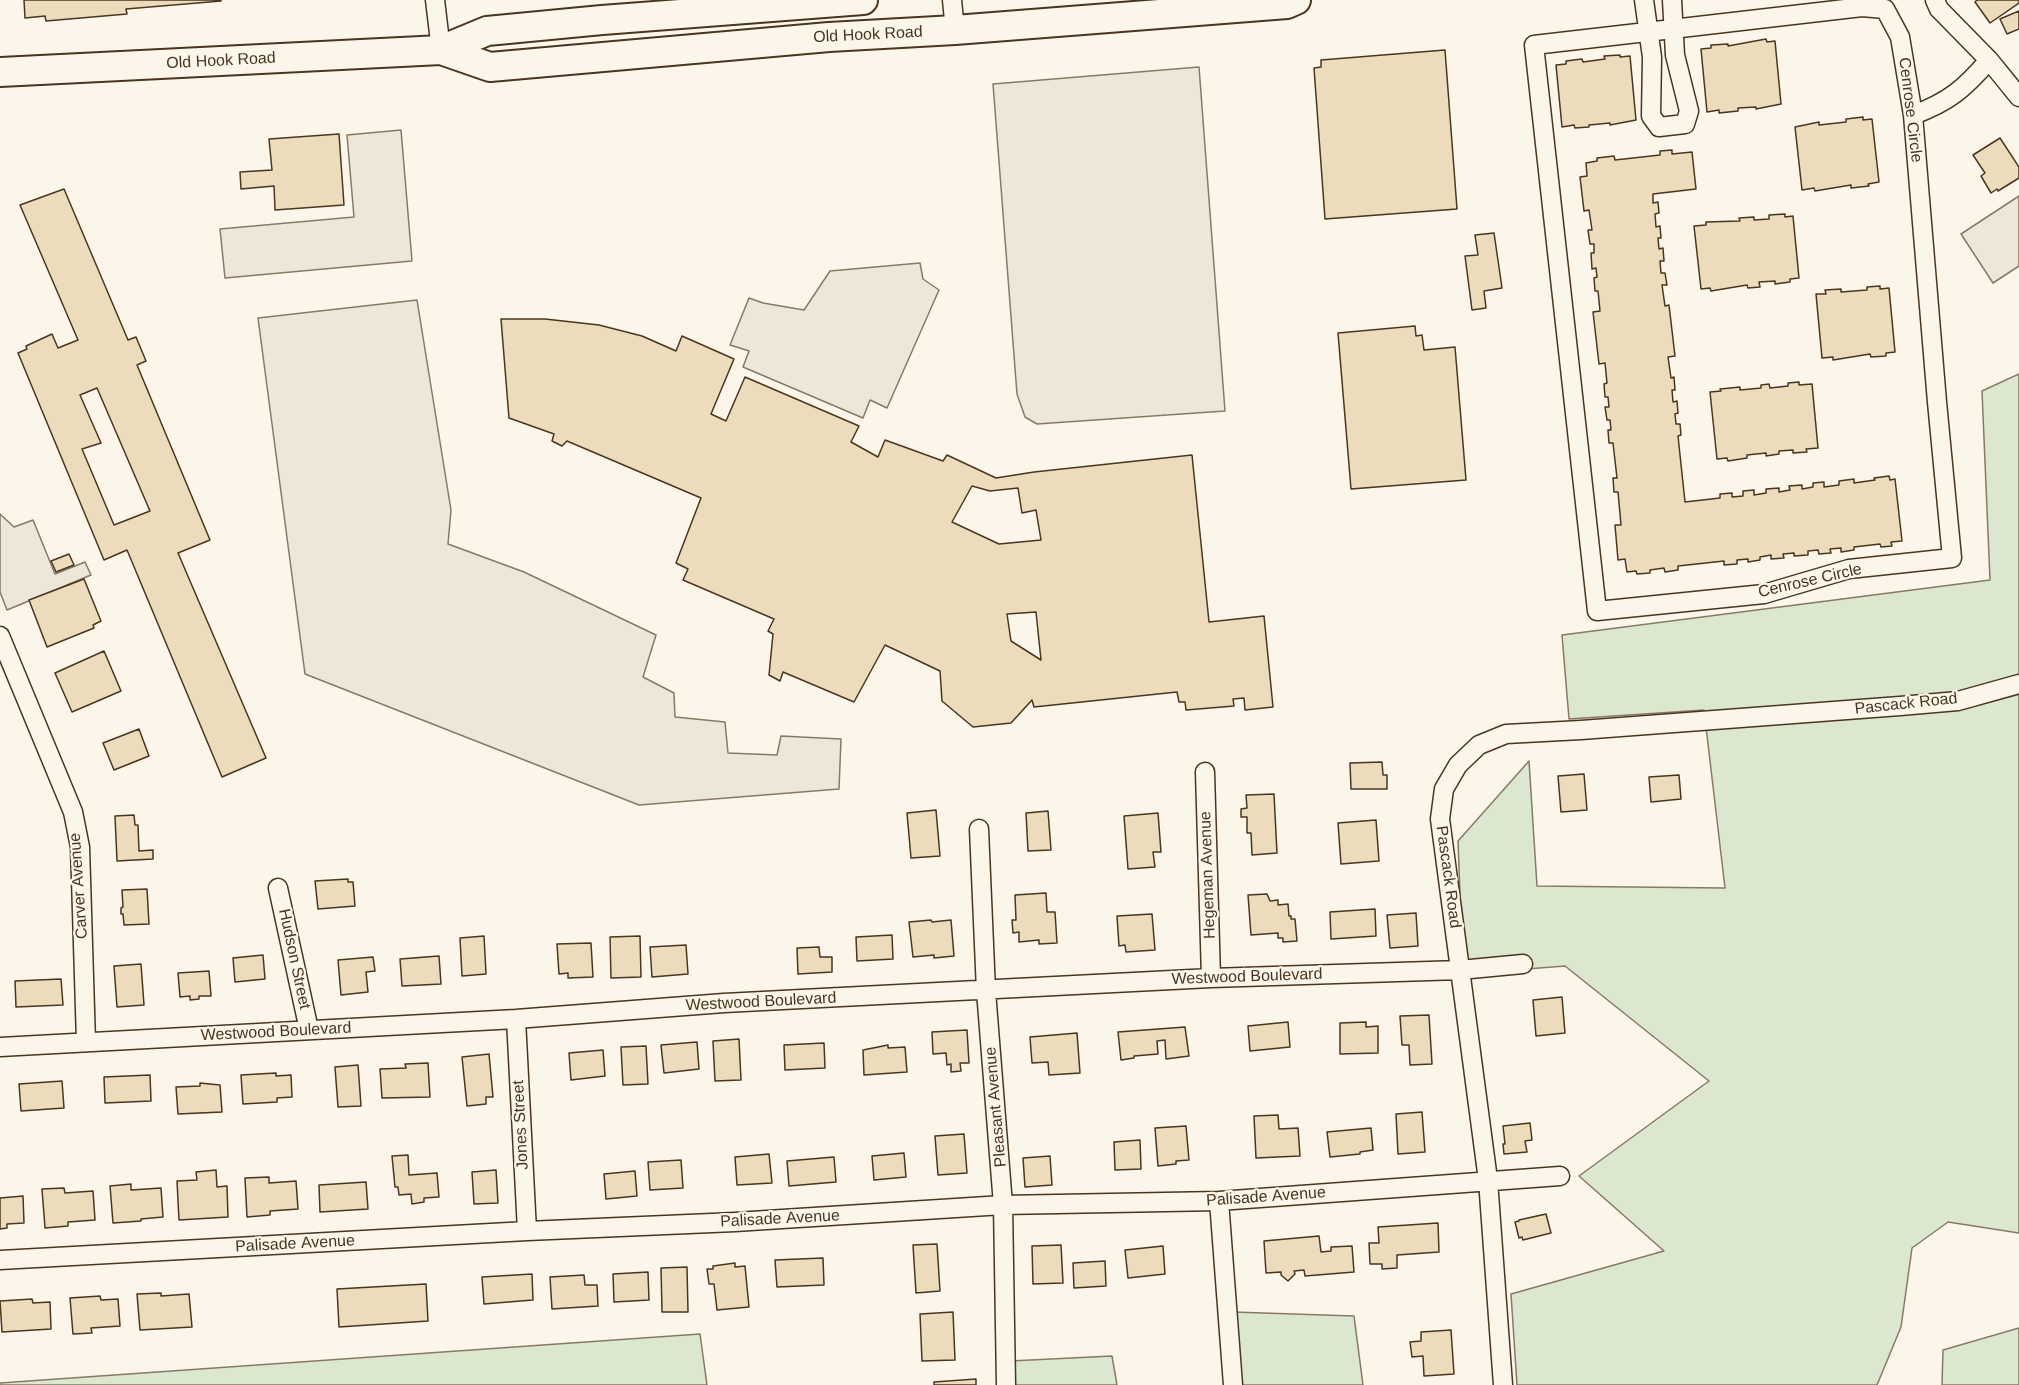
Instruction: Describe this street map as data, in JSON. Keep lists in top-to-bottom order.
{
  "streets": {
    "main road": ["Old Hook Road"],
    "street": [
      "Cenrose Circle",
      "Pascack Road",
      "Hegeman Avenue",
      "Carver Avenue",
      "Hudson Street",
      "Westwood Boulevard",
      "Pleasant Avenue",
      "Jones Street",
      "Palisade Avenue"
    ]
  },
  "crossings": [
    ["Pascack Road", "Westwood Boulevard"],
    ["Pascack Road", "Palisade Avenue"],
    ["Hegeman Avenue", "Westwood Boulevard"],
    ["Carver Avenue", "Westwood Boulevard"],
    ["Hudson Street", "Westwood Boulevard"],
    ["Westwood Boulevard", "Pleasant Avenue"],
    ["Westwood Boulevard", "Jones Street"],
    ["Pleasant Avenue", "Palisade Avenue"],
    ["Jones Street", "Palisade Avenue"]
  ]
}
